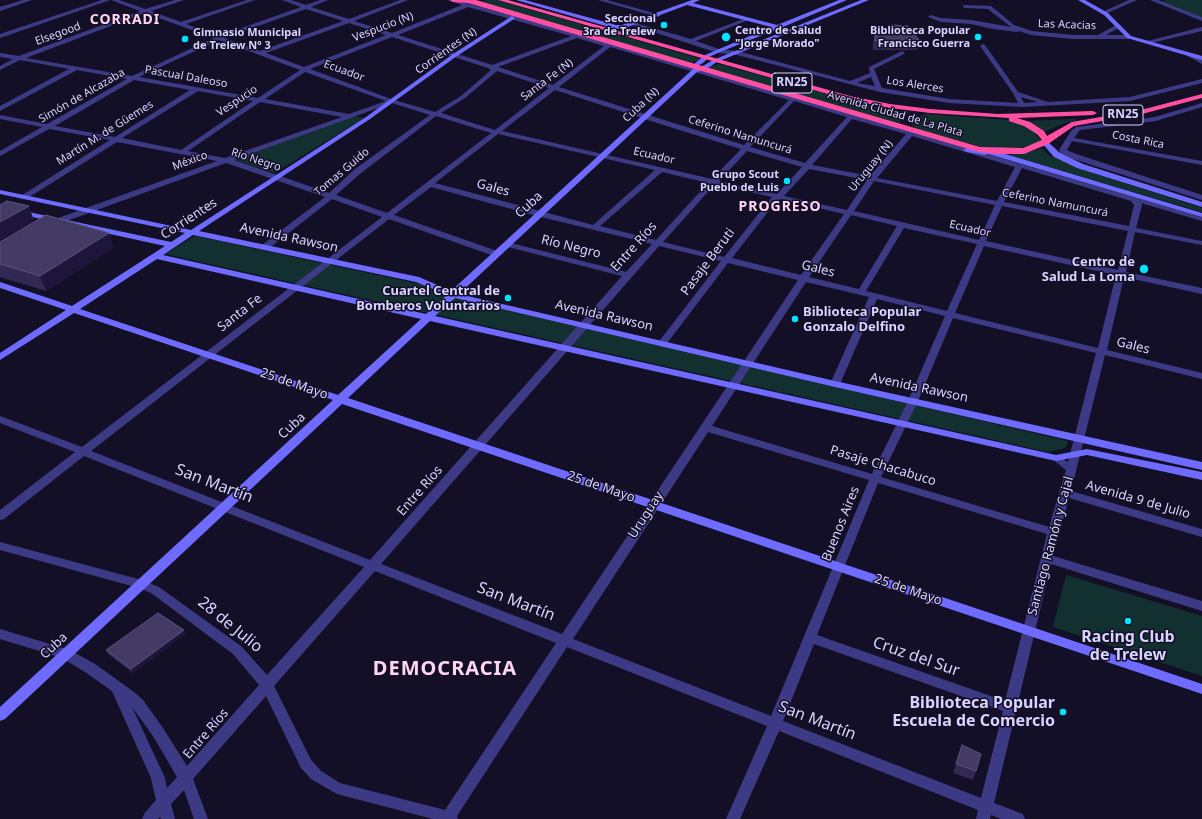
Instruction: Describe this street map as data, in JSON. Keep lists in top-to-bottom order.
{
  "streets": {
    "highway": ["RN25", "Avenida Ciudad de La Plata"],
    "street": [
      "Las Acacias",
      "Vespucio (N)",
      "Elsegood",
      "Corrientes (N)",
      "Ecuador",
      "Pascual Daleoso",
      "Santa Fe (N)",
      "Los Alerces",
      "Simón de Alcazaba",
      "Vespucio",
      "Cuba (N)",
      "Martín M. de Güemes",
      "Ceferino Namuncurá",
      "Costa Rica",
      "Río Negro",
      "México",
      "Uruguay (N)",
      "Tomas Guido",
      "Gales",
      "Cuba",
      "Corrientes",
      "Avenida Rawson",
      "Entre Ríos",
      "Pasaje Beruti",
      "Santa Fe",
      "25 de Mayo",
      "Pasaje Chacabuco",
      "San Martín",
      "Avenida 9 de Julio",
      "Uruguay",
      "Buenos Aires",
      "Santiago Ramón y Cajal",
      "28 de Julio",
      "Cruz del Sur"
    ]
  },
  "crossings": [
    ["Vespucio (N)", "Ecuador"],
    ["Vespucio (N)", "Vespucio"],
    ["Vespucio (N)", "Avenida Ciudad de La Plata"],
    ["Vespucio (N)", "Ceferino Namuncurá"],
    ["Elsegood", "Ecuador"],
    ["Elsegood", "Pascual Daleoso"],
    ["Corrientes (N)", "Ecuador"],
    ["Corrientes (N)", "Avenida Ciudad de La Plata"],
    ["Corrientes (N)", "Ceferino Namuncurá"],
    ["Corrientes (N)", "México"],
    ["Corrientes (N)", "Corrientes"],
    ["Ecuador", "Santa Fe (N)"],
    ["Ecuador", "Simón de Alcazaba"],
    ["Ecuador", "Vespucio"],
    ["Ecuador", "Cuba (N)"],
    ["Ecuador", "México"],
    ["Ecuador", "Uruguay (N)"],
    ["Ecuador", "Tomas Guido"],
    ["Ecuador", "Cuba"],
    ["Ecuador", "Corrientes"],
    ["Ecuador", "Entre Ríos"],
    ["Ecuador", "Pasaje Beruti"],
    ["Ecuador", "Santa Fe"],
    ["Ecuador", "Uruguay"],
    ["Ecuador", "Buenos Aires"],
    ["Ecuador", "Santiago Ramón y Cajal"],
    ["Pascual Daleoso", "Simón de Alcazaba"],
    ["Pascual Daleoso", "Vespucio"],
    ["Pascual Daleoso", "Martín M. de Güemes"],
    ["Pascual Daleoso", "México"],
    ["Pascual Daleoso", "Corrientes"],
    ["Santa Fe (N)", "Avenida Ciudad de La Plata"],
    ["Santa Fe (N)", "Ceferino Namuncurá"],
    ["Santa Fe (N)", "Santa Fe"],
    ["RN25", "Avenida Ciudad de La Plata"],
    ["Los Alerces", "Cuba (N)"],
    ["Simón de Alcazaba", "Ceferino Namuncurá"],
    ["Simón de Alcazaba", "Río Negro"],
    ["Vespucio", "Río Negro"],
    ["Cuba (N)", "Avenida Ciudad de La Plata"],
    ["Cuba (N)", "Ceferino Namuncurá"],
    ["Cuba (N)", "Cuba"],
    ["Avenida Ciudad de La Plata", "Uruguay (N)"],
    ["Avenida Ciudad de La Plata", "Tomas Guido"],
    ["Avenida Ciudad de La Plata", "Entre Ríos"],
    ["Avenida Ciudad de La Plata", "Pasaje Beruti"],
    ["Avenida Ciudad de La Plata", "Buenos Aires"],
    ["Avenida Ciudad de La Plata", "Santiago Ramón y Cajal"],
    ["Martín M. de Güemes", "Río Negro"],
    ["Martín M. de Güemes", "Avenida Rawson"],
    ["Ceferino Namuncurá", "Uruguay (N)"],
    ["Ceferino Namuncurá", "Tomas Guido"],
    ["Ceferino Namuncurá", "Entre Ríos"],
    ["Ceferino Namuncurá", "Pasaje Beruti"],
    ["Ceferino Namuncurá", "Buenos Aires"],
    ["Ceferino Namuncurá", "Santiago Ramón y Cajal"],
    ["Río Negro", "México"],
    ["Río Negro", "Tomas Guido"],
    ["Río Negro", "Cuba"],
    ["Río Negro", "Corrientes"],
    ["Río Negro", "Entre Ríos"],
    ["Río Negro", "Santa Fe"],
    ["México", "Corrientes"],
    ["México", "Avenida Rawson"],
    ["Uruguay (N)", "Uruguay"],
    ["Tomas Guido", "Avenida Rawson"],
    ["Gales", "Cuba"],
    ["Gales", "Entre Ríos"],
    ["Gales", "Pasaje Beruti"],
    ["Gales", "Santa Fe"],
    ["Gales", "Uruguay"],
    ["Gales", "Buenos Aires"],
    ["Gales", "Santiago Ramón y Cajal"],
    ["Cuba", "Avenida Rawson"],
    ["Cuba", "25 de Mayo"],
    ["Cuba", "San Martín"],
    ["Cuba", "28 de Julio"],
    ["Corrientes", "Avenida Rawson"],
    ["Corrientes", "25 de Mayo"],
    ["Avenida Rawson", "Entre Ríos"],
    ["Avenida Rawson", "Pasaje Beruti"],
    ["Avenida Rawson", "Santa Fe"],
    ["Avenida Rawson", "Uruguay"],
    ["Avenida Rawson", "Buenos Aires"],
    ["Avenida Rawson", "Santiago Ramón y Cajal"],
    ["Entre Ríos", "25 de Mayo"],
    ["Entre Ríos", "San Martín"],
    ["Entre Ríos", "28 de Julio"],
    ["Santa Fe", "25 de Mayo"],
    ["Santa Fe", "San Martín"],
    ["25 de Mayo", "Uruguay"],
    ["25 de Mayo", "Buenos Aires"],
    ["25 de Mayo", "Santiago Ramón y Cajal"],
    ["Pasaje Chacabuco", "Uruguay"],
    ["Pasaje Chacabuco", "Buenos Aires"],
    ["Pasaje Chacabuco", "Santiago Ramón y Cajal"],
    ["San Martín", "Uruguay"],
    ["San Martín", "Buenos Aires"],
    ["San Martín", "Santiago Ramón y Cajal"],
    ["Avenida 9 de Julio", "Santiago Ramón y Cajal"],
    ["Uruguay", "28 de Julio"],
    ["Buenos Aires", "Cruz del Sur"],
    ["Santiago Ramón y Cajal", "Cruz del Sur"]
  ],
  "districts": ["CORRADI", "PROGRESO", "DEMOCRACIA"],
  "places": [
    "Seccional 3ra de Trelew",
    "Centro de Salud \"Jorge Morado\"",
    "Biblioteca Popular Francisco Guerra",
    "Gimnasio Municipal de Trelew Nº 3",
    "Grupo Scout Pueblo de Luis",
    "Centro de Salud La Loma",
    "Cuartel Central de Bomberos Voluntarios",
    "Biblioteca Popular Gonzalo Delfino",
    "Racing Club de Trelew",
    "Biblioteca Popular Escuela de Comercio"
  ]
}
